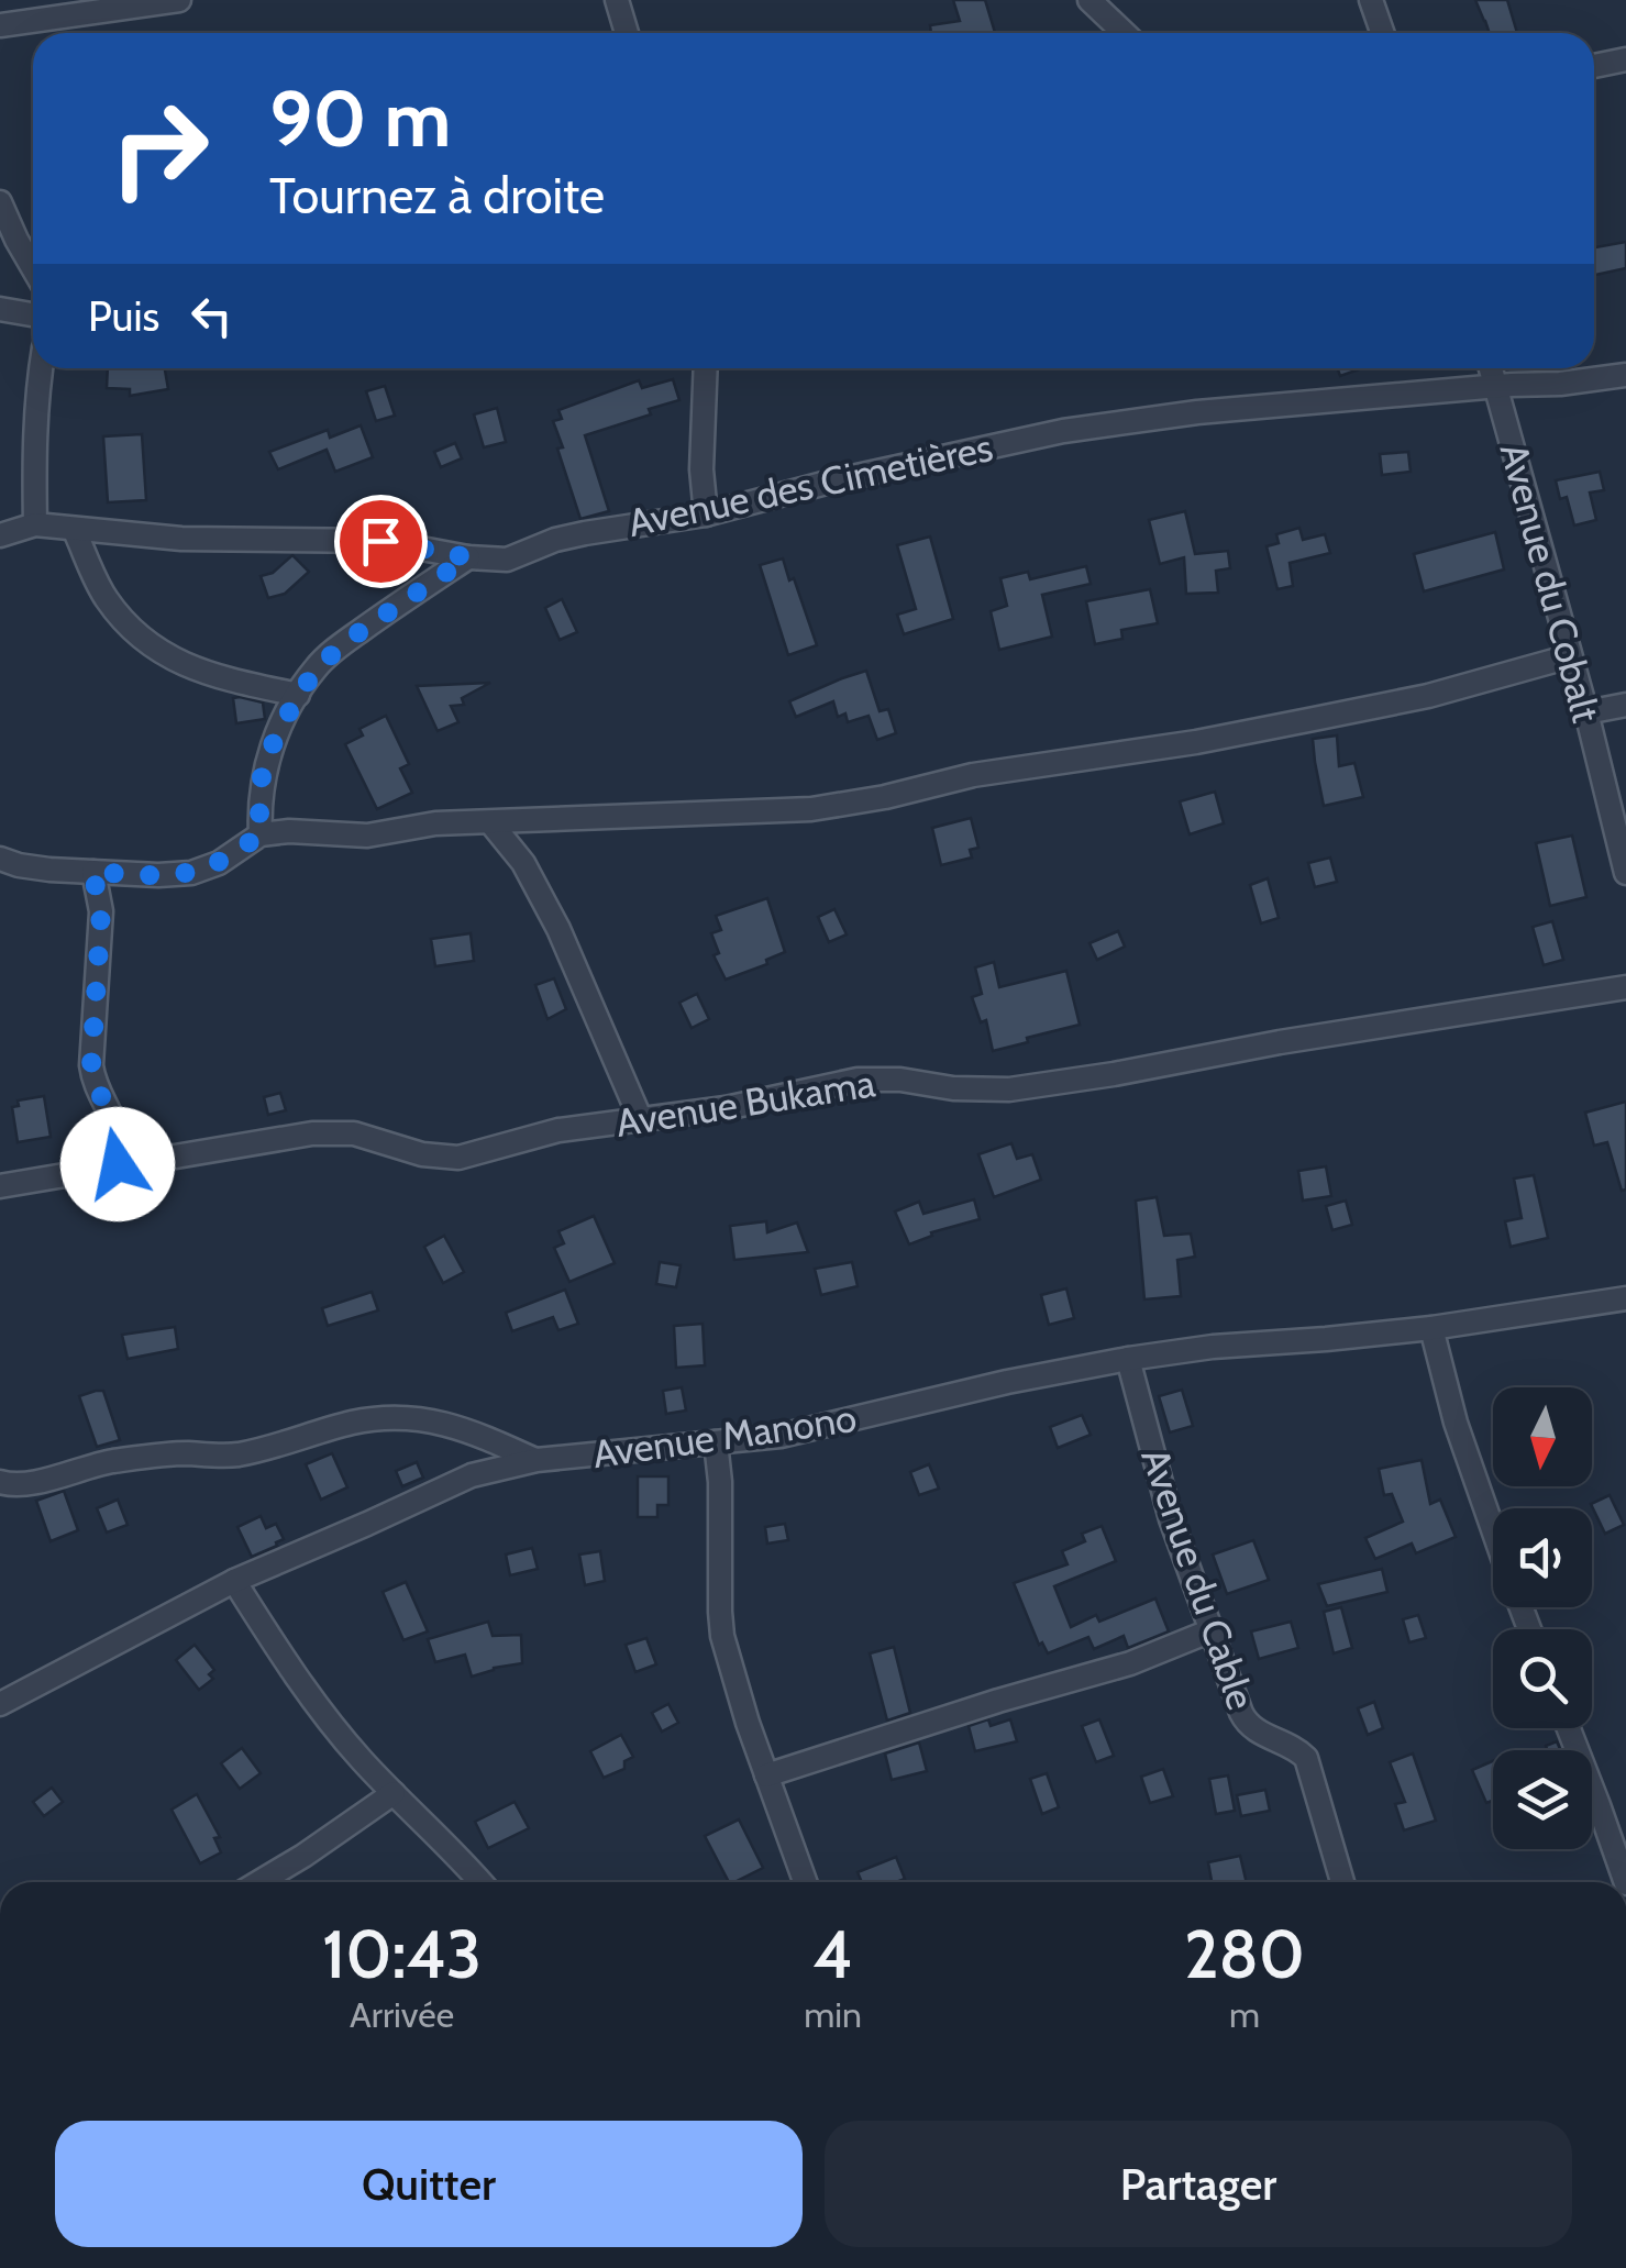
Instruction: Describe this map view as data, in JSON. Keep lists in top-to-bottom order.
{
  "streets": {
    "street": [
      "Avenue des Cimetières",
      "Avenue du Cobalt",
      "Avenue Bukama",
      "Avenue Manono",
      "Avenue du Cable"
    ]
  },
  "crossings": [
    ["Avenue des Cimetières", "Avenue du Cobalt"],
    ["Avenue Manono", "Avenue du Cable"]
  ],
  "north": "bottom",
  "page": {
    "turn": ["90 m", "Tournez à droite"],
    "then": "Puis",
    "eta": [
      "10:43",
      "Arrivée",
      "4",
      "min",
      "280",
      "m"
    ],
    "buttons": ["Quitter", "Partager"]
  }
}
